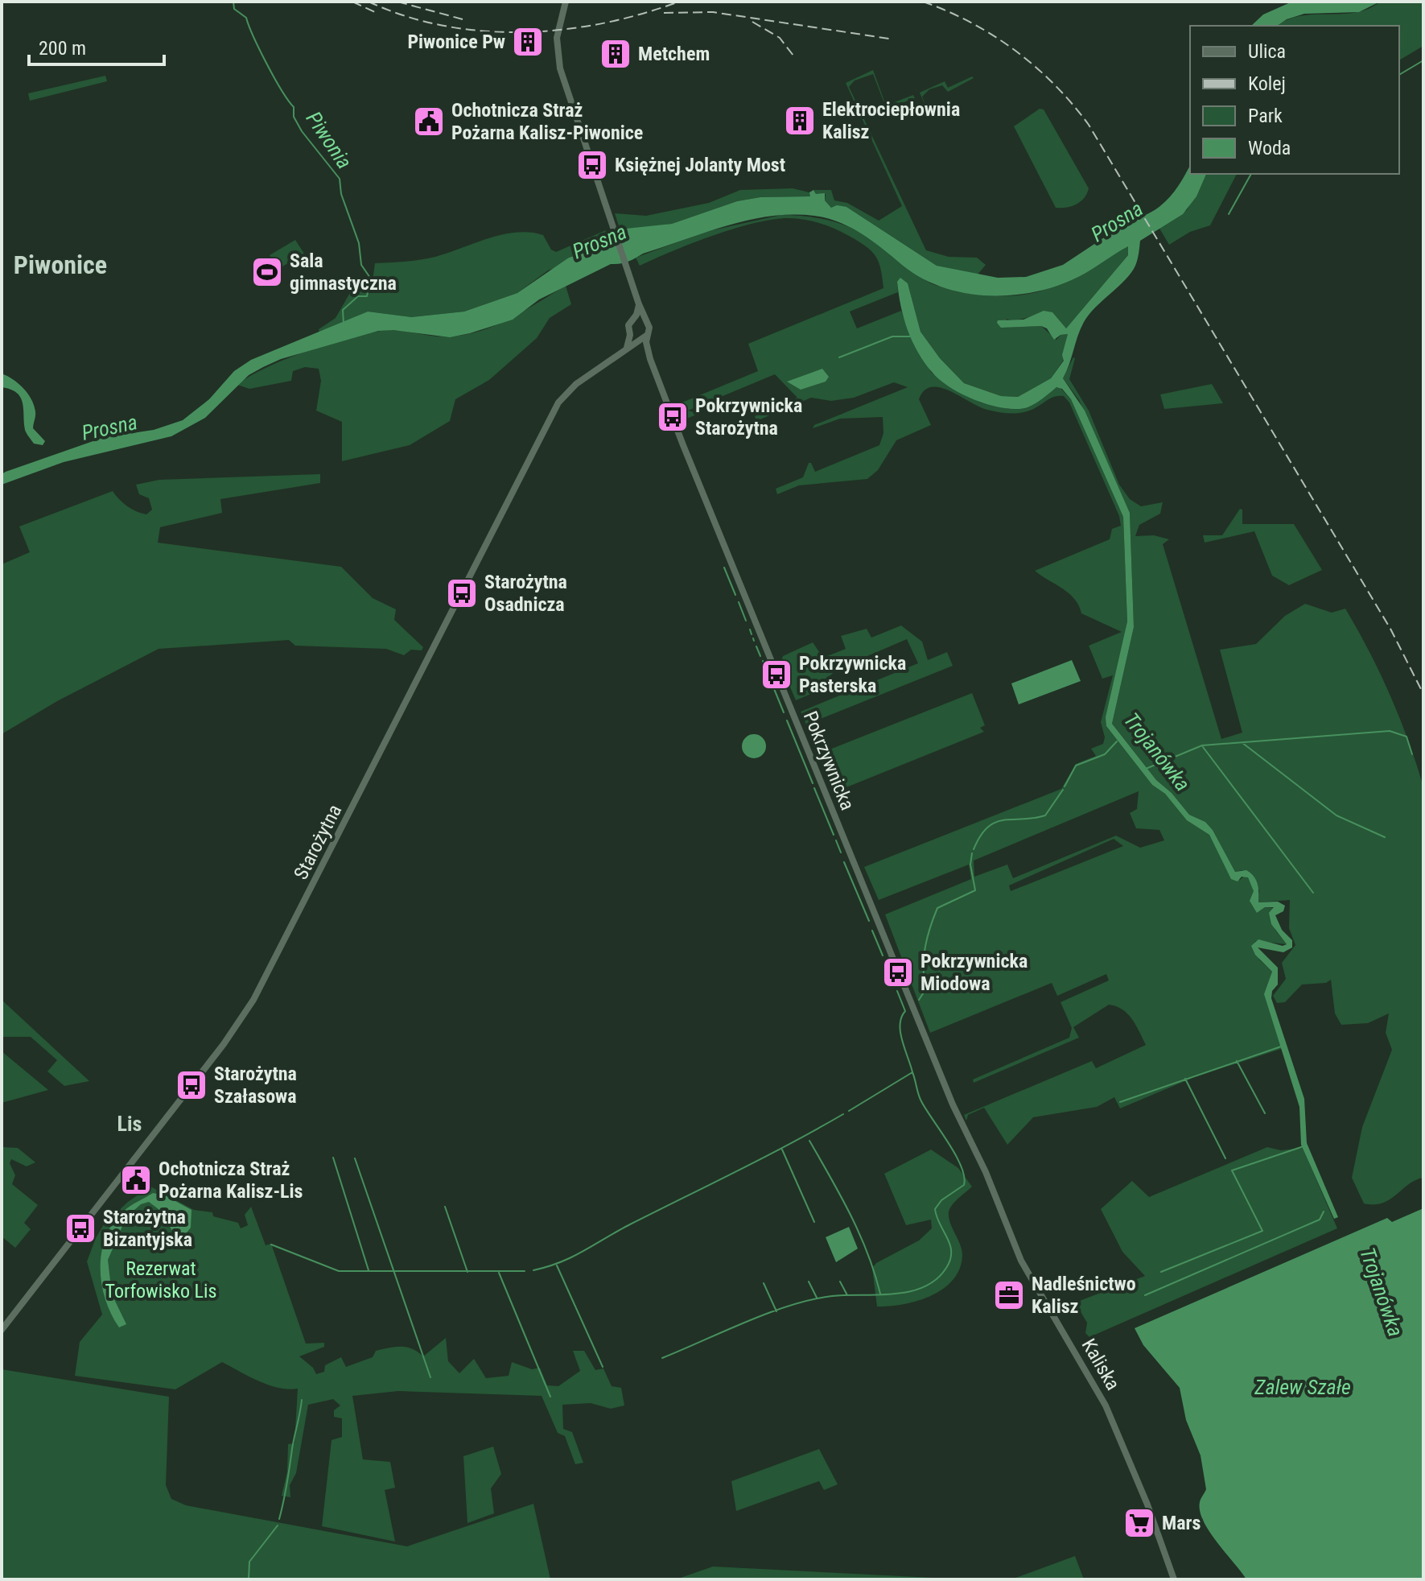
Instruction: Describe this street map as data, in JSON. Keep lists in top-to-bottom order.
{
  "streets": {
    "street": ["Pokrzywnicka", "Starożytna", "Kaliska"]
  },
  "crossings": [
    ["Pokrzywnicka", "Starożytna"],
    ["Pokrzywnicka", "Kaliska"]
  ],
  "districts": ["Piwonice", "Lis"],
  "water": [
    "Piwonia",
    "Prosna",
    "Trojanówka",
    "Zalew Szałe"
  ],
  "parks": ["Rezerwat Torfowisko Lis"],
  "places": {
    "building": ["Piwonice Pw", "Metchem", "Elektrociepłownia Kalisz"],
    "public building": ["Ochotnicza Straż Pożarna Kalisz-Piwonice", "Ochotnicza Straż Pożarna Kalisz-Lis"],
    "bus stop": [
      "Księżnej Jolanty Most",
      "Pokrzywnicka Starożytna",
      "Starożytna Osadnicza",
      "Pokrzywnicka Pasterska",
      "Pokrzywnicka Miodowa",
      "Starożytna Szałasowa",
      "Starożytna Bizantyjska"
    ],
    "sports": ["Sala gimnastyczna"],
    "office": ["Nadleśnictwo Kalisz"],
    "supermarket": ["Mars"]
  },
  "legend": [
    "Ulica",
    "Kolej",
    "Park",
    "Woda"
  ],
  "scale_bar": "200 m"
}
